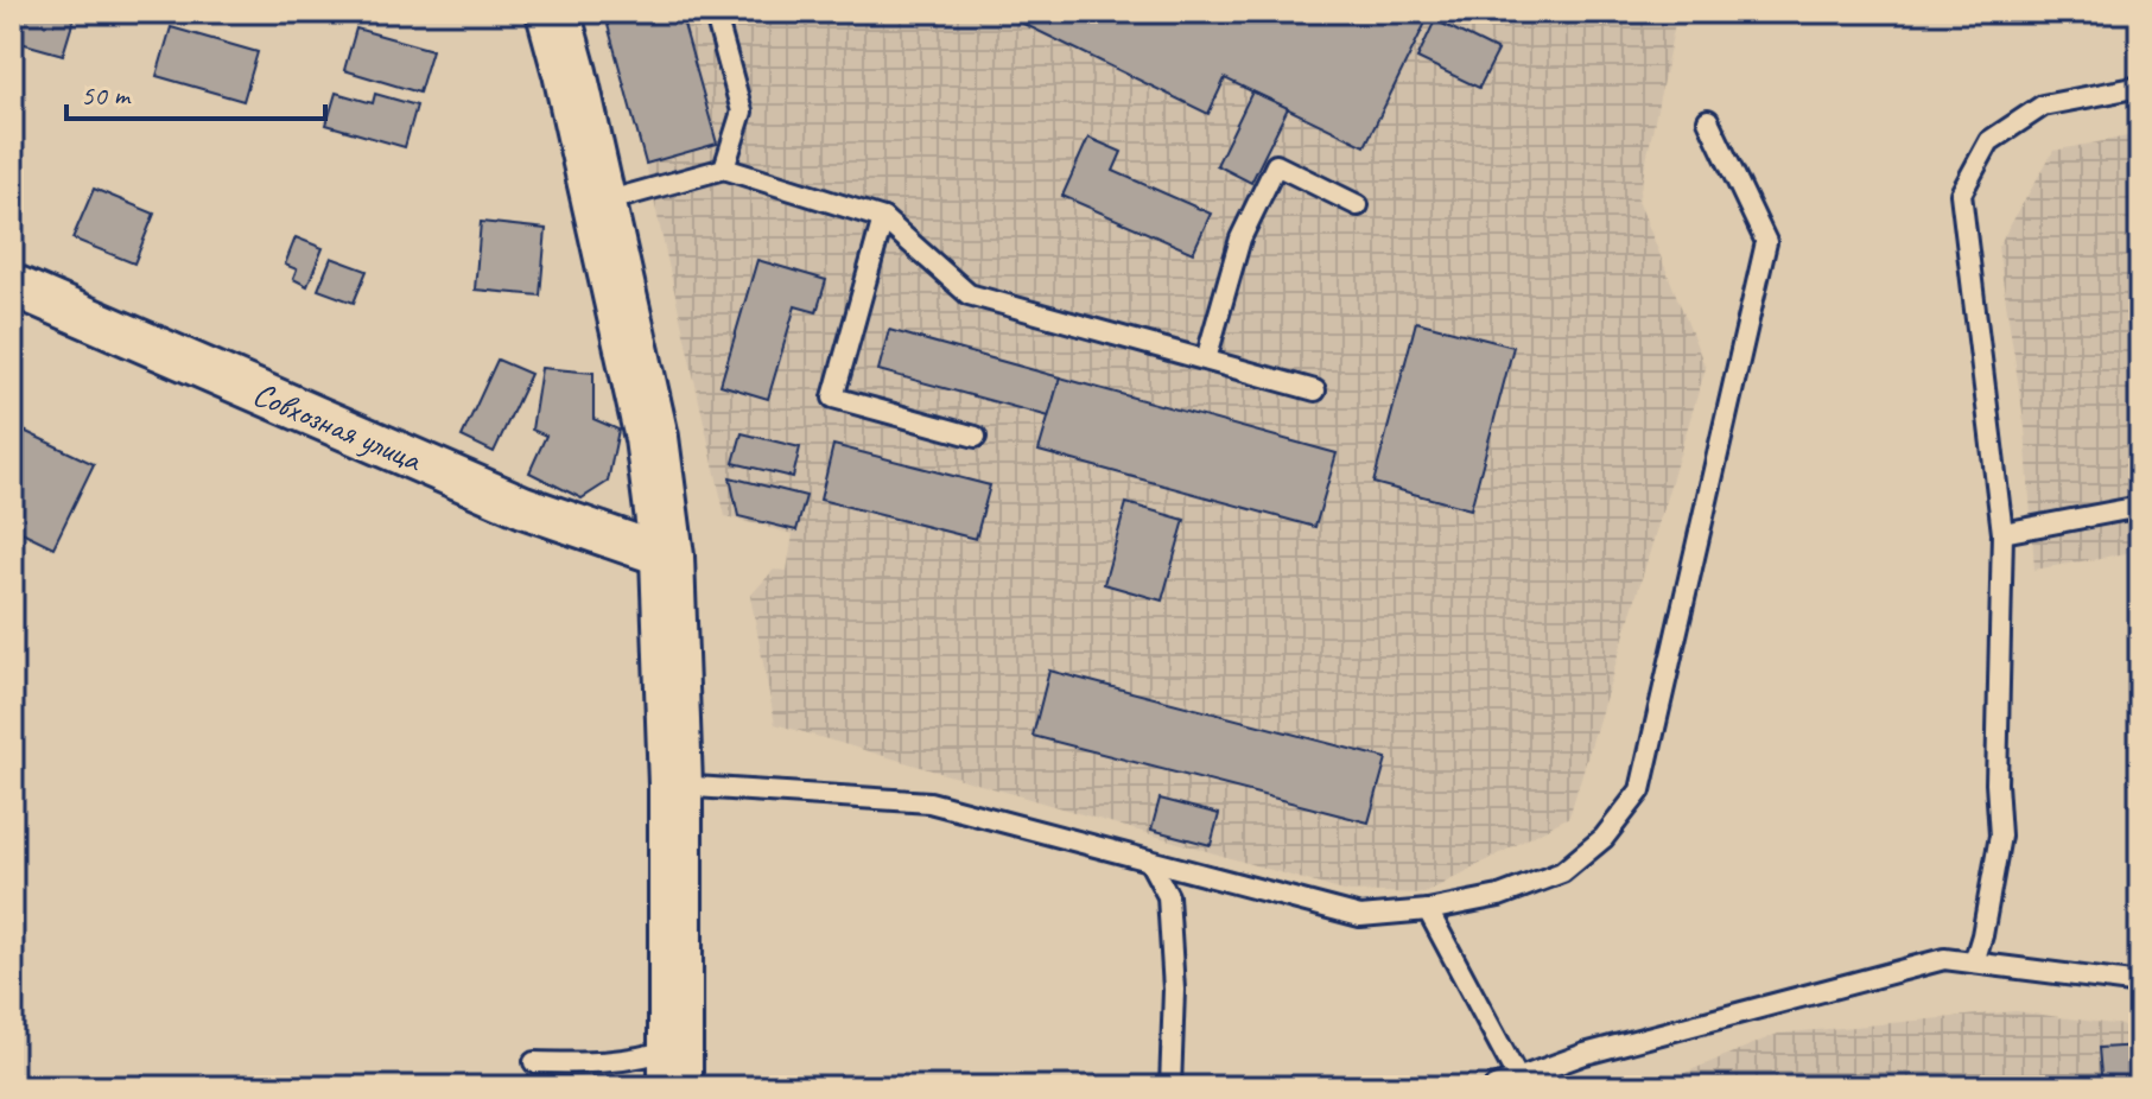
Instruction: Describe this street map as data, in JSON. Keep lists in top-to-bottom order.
{
  "streets": {
    "street": ["Совхозная улица"]
  },
  "scale_bar": "50 m"
}
